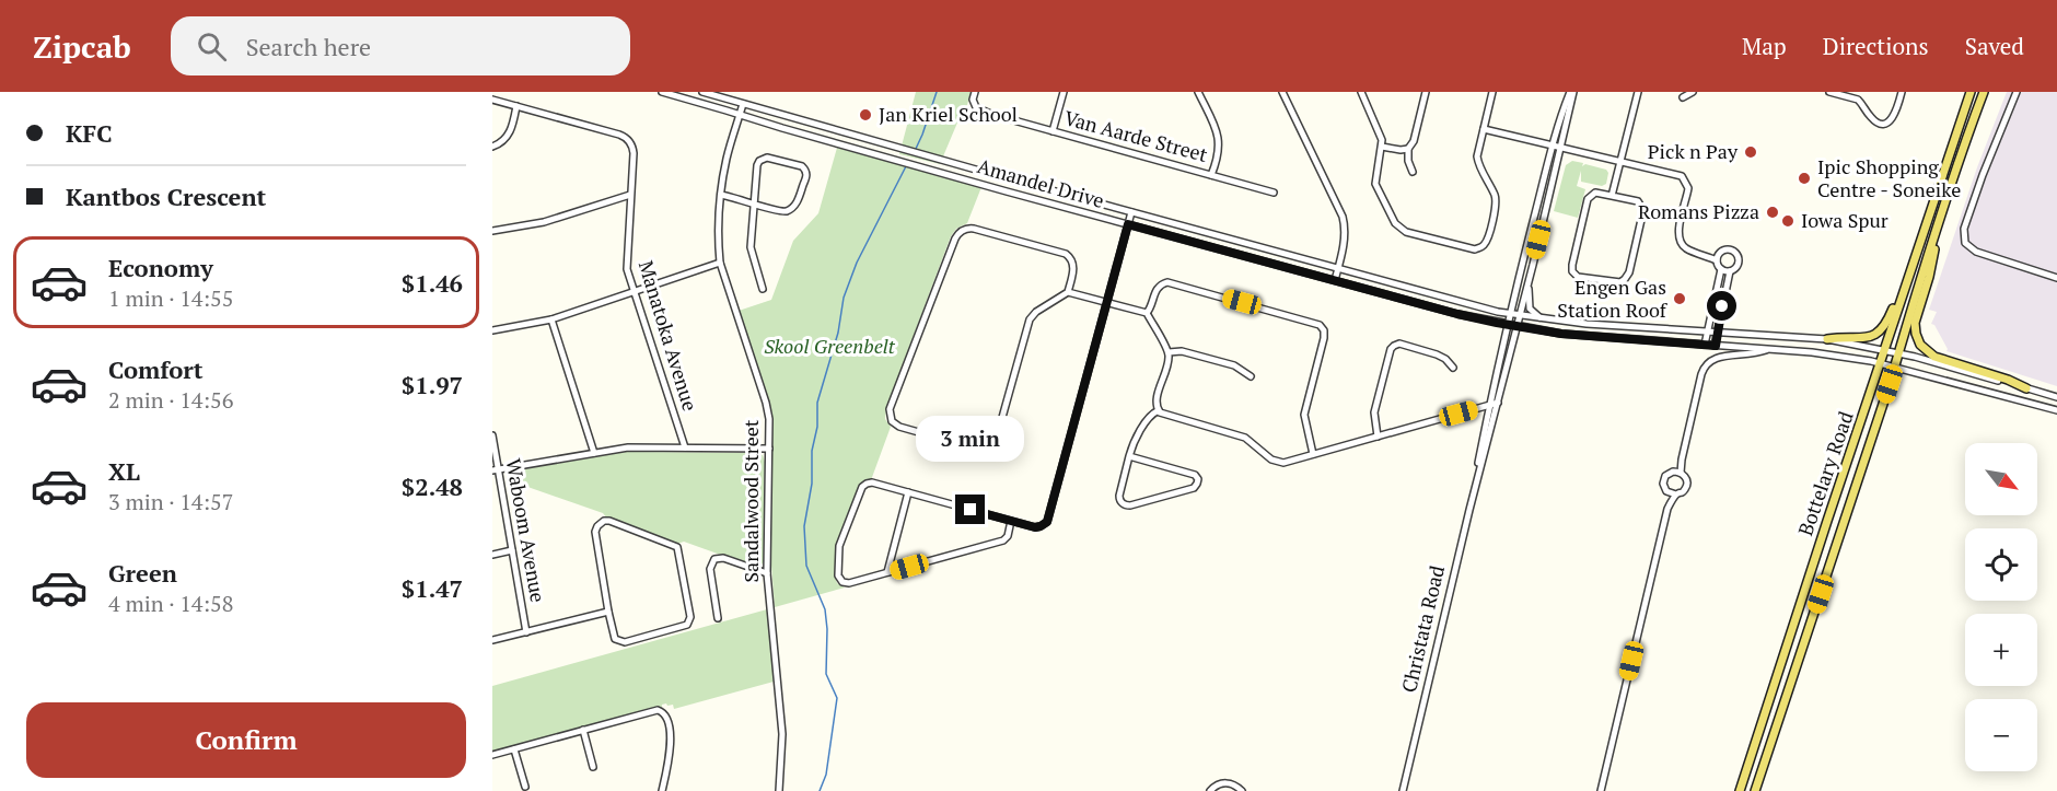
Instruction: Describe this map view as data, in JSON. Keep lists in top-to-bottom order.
{
  "streets": {
    "main road": ["Bottelary Road"],
    "street": [
      "Van Aarde Street",
      "Amandel Drive",
      "Manatoka Avenue",
      "Sandalwood Street",
      "Waboom Avenue",
      "Christata Road"
    ]
  },
  "crossings": [
    ["Amandel Drive", "Bottelary Road"],
    ["Amandel Drive", "Sandalwood Street"],
    ["Amandel Drive", "Christata Road"]
  ],
  "parks": ["Skool Greenbelt"],
  "places": [
    "Jan Kriel School",
    "Pick n Pay",
    "Ipic Shopping Centre - Soneike",
    "Romans Pizza",
    "Iowa Spur",
    "Engen Gas Station Roof"
  ],
  "north": "bottom right",
  "page": {
    "header": "Zipcab",
    "search": "Search here",
    "nav": ["Map", "Directions", "Saved"],
    "banner": ["KFC", "Kantbos Crescent"],
    "list": [
      {
        "name": "Economy",
        "note": "1 min · 14:55",
        "value": "$1.46"
      },
      {
        "name": "Comfort",
        "note": "2 min · 14:56",
        "value": "$1.97"
      },
      {
        "name": "XL",
        "note": "3 min · 14:57",
        "value": "$2.48"
      },
      {
        "name": "Green",
        "note": "4 min · 14:58",
        "value": "$1.47"
      }
    ],
    "bubble": "3 min",
    "map_buttons": ["+", "−"],
    "buttons": "Confirm"
  }
}
